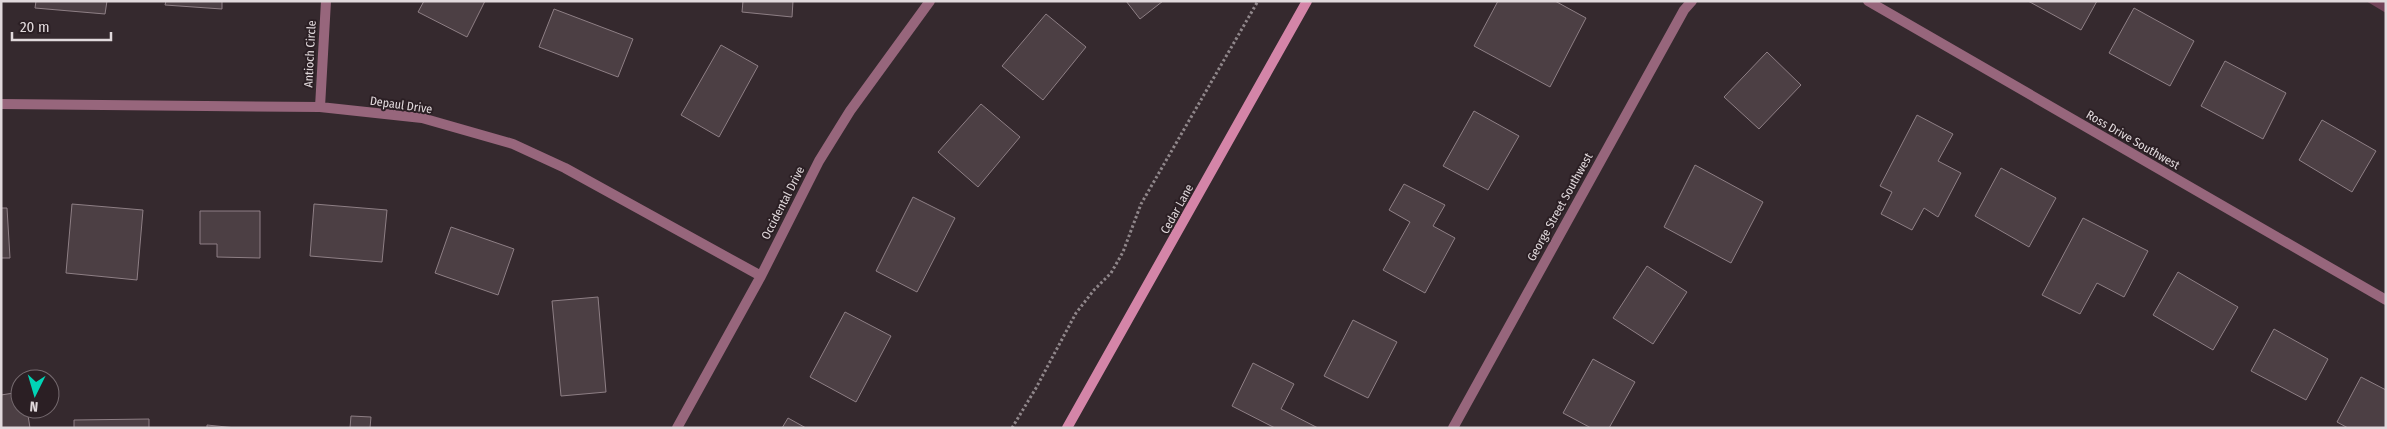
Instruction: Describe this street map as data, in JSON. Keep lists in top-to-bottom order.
{
  "streets": {
    "main road": ["Cedar Lane"],
    "street": [
      "Antioch Circle",
      "Depaul Drive",
      "Ross Drive Southwest",
      "Occidental Drive",
      "George Street Southwest"
    ]
  },
  "crossings": [
    ["Antioch Circle", "Depaul Drive"],
    ["Depaul Drive", "Occidental Drive"]
  ],
  "scale_bar": "20 m",
  "north": "bottom"
}
